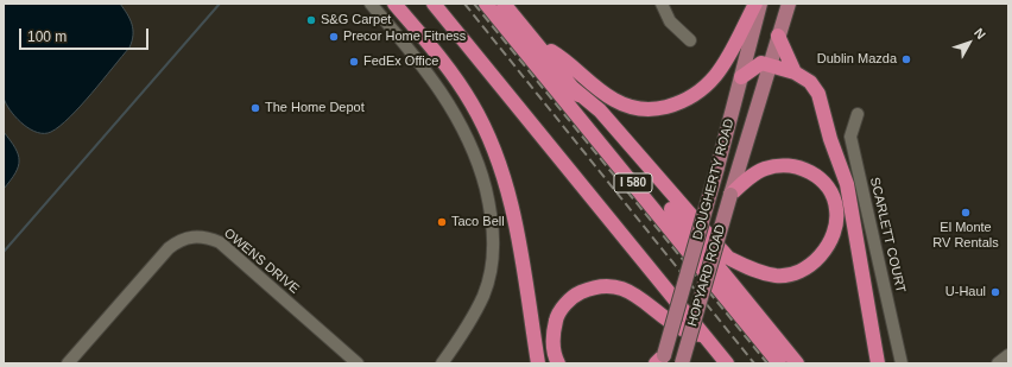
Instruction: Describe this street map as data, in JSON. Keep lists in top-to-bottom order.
{
  "streets": {
    "highway": ["I 580"],
    "main road": ["DOUGHERTY ROAD", "HOPYARD ROAD"],
    "street": ["SCARLETT COURT", "OWENS DRIVE"]
  },
  "crossings": [
    ["DOUGHERTY ROAD", "HOPYARD ROAD"]
  ],
  "places": [
    "S&G Carpet",
    "Precor Home Fitness",
    "Dublin Mazda",
    "FedEx Office",
    "The Home Depot",
    "El Monte RV Rentals",
    "Taco Bell",
    "U-Haul"
  ],
  "scale_bar": "100 m",
  "north": "top right"
}
